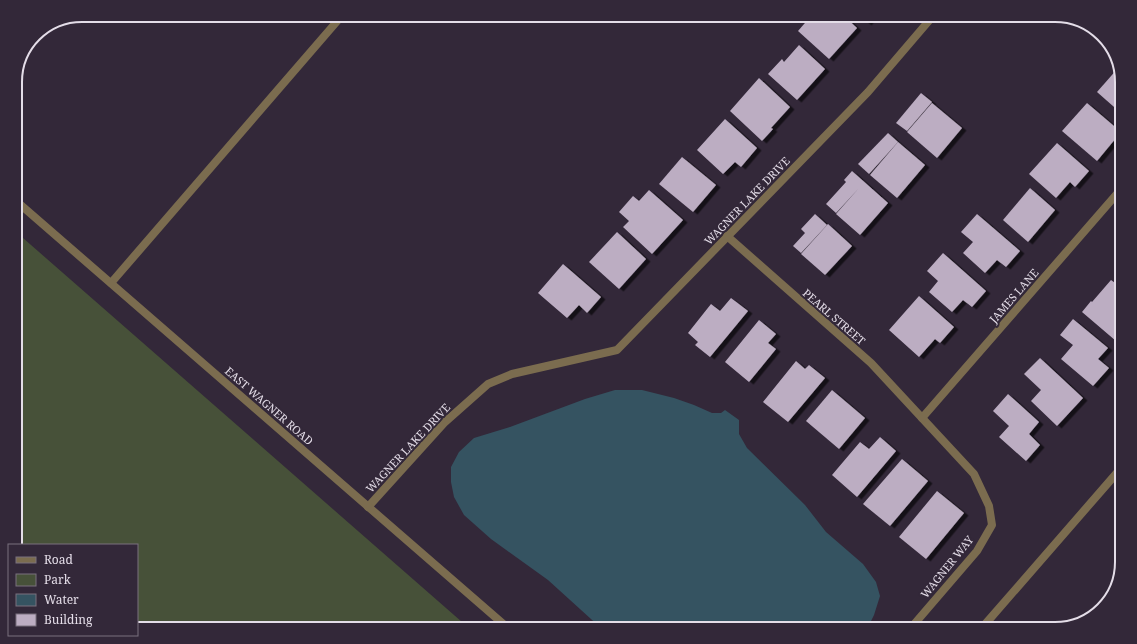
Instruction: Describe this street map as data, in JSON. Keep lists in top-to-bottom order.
{
  "streets": {
    "street": [
      "WAGNER LAKE DRIVE",
      "JAMES LANE",
      "PEARL STREET",
      "EAST WAGNER ROAD",
      "WAGNER WAY"
    ]
  },
  "crossings": [
    ["WAGNER LAKE DRIVE", "PEARL STREET"],
    ["WAGNER LAKE DRIVE", "EAST WAGNER ROAD"],
    ["JAMES LANE", "PEARL STREET"],
    ["JAMES LANE", "WAGNER WAY"],
    ["PEARL STREET", "WAGNER WAY"]
  ],
  "legend": [
    "Road",
    "Park",
    "Water",
    "Building"
  ]
}
